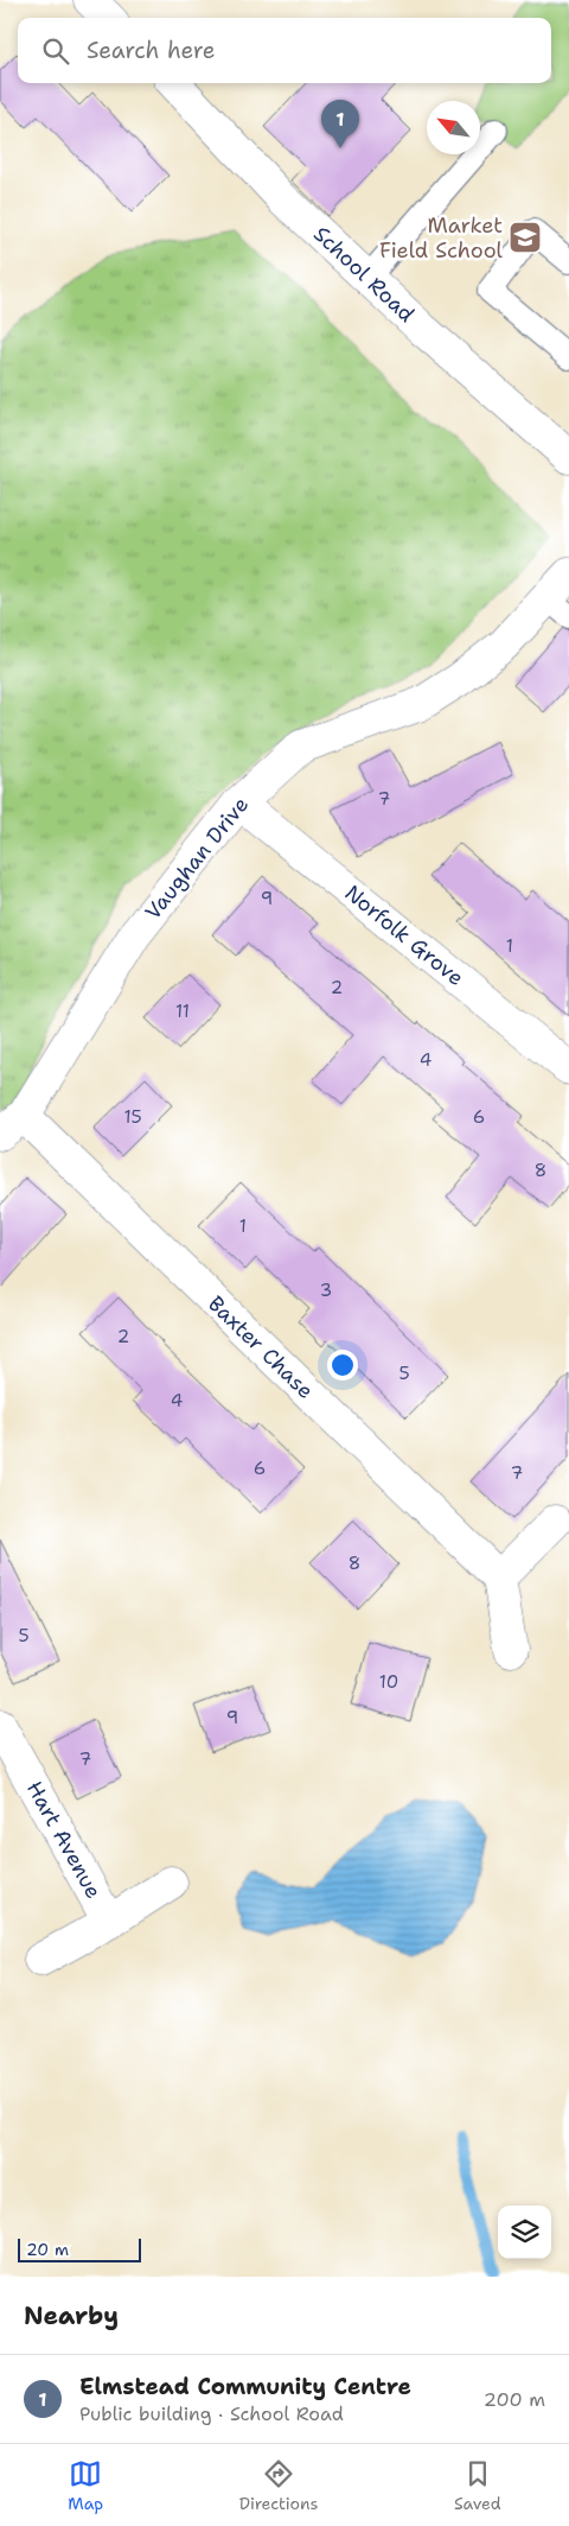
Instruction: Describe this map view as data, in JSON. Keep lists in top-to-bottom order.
{
  "streets": {
    "street": [
      "School Road",
      "Vaughan Drive",
      "Norfolk Grove",
      "Baxter Chase",
      "Hart Avenue"
    ]
  },
  "crossings": [
    ["Vaughan Drive", "Norfolk Grove"],
    ["Vaughan Drive", "Baxter Chase"]
  ],
  "places": {
    "school or university": ["Market Field School"]
  },
  "house_numbers": [
    "7",
    "9",
    "1",
    "2",
    "11",
    "4",
    "15",
    "6",
    "8",
    "1",
    "3",
    "2",
    "5",
    "4",
    "6",
    "7",
    "8",
    "5",
    "10",
    "9",
    "7"
  ],
  "scale_bar": "20 m",
  "north": "top left",
  "page": {
    "search": "Search here",
    "pins": "1",
    "scale": "20 m",
    "heading": "Nearby",
    "list": [
      {
        "mark": "1",
        "name": "Elmstead Community Centre",
        "note": "Public building · School Road",
        "value": "200 m"
      }
    ],
    "nav": ["Map", "Directions", "Saved"]
  }
}
